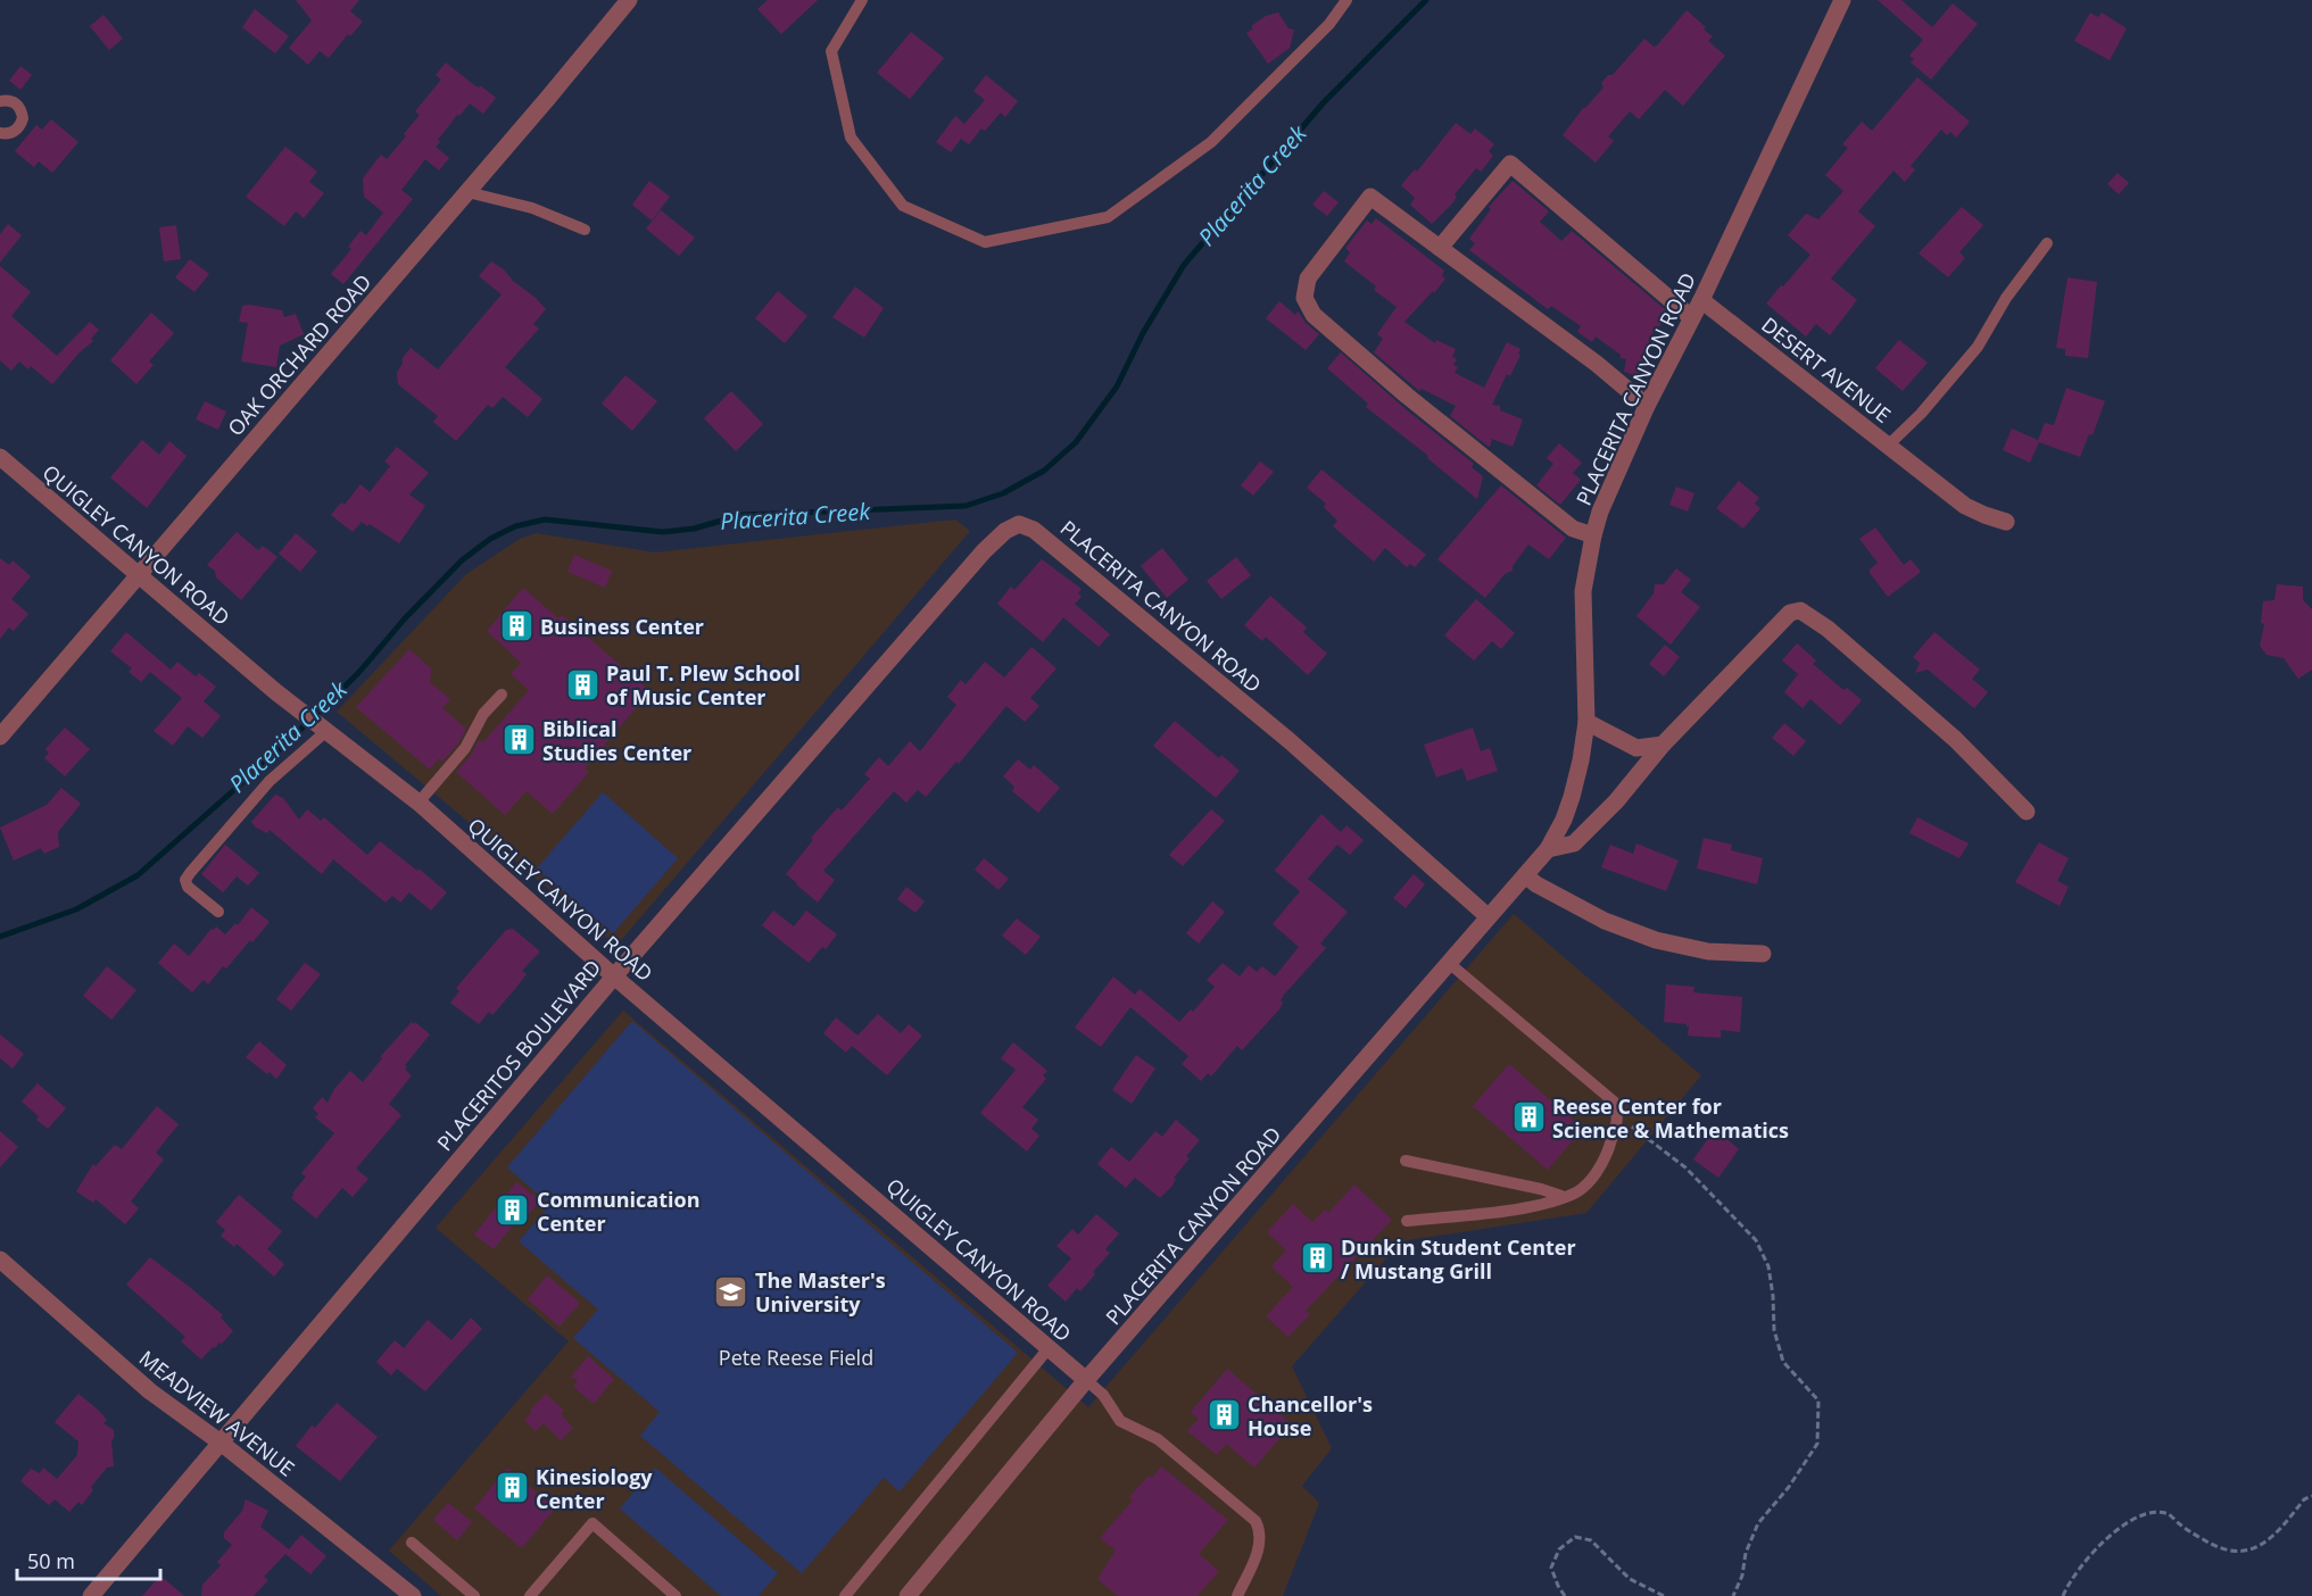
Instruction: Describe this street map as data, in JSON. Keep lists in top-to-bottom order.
{
  "streets": {
    "street": [
      "OAK ORCHARD ROAD",
      "DESERT AVENUE",
      "PLACERITA CANYON ROAD",
      "QUIGLEY CANYON ROAD",
      "PLACERITOS BOULEVARD",
      "MEADVIEW AVENUE"
    ]
  },
  "crossings": [
    ["OAK ORCHARD ROAD", "QUIGLEY CANYON ROAD"],
    ["DESERT AVENUE", "PLACERITA CANYON ROAD"],
    ["PLACERITA CANYON ROAD", "QUIGLEY CANYON ROAD"],
    ["PLACERITA CANYON ROAD", "PLACERITOS BOULEVARD"],
    ["QUIGLEY CANYON ROAD", "PLACERITOS BOULEVARD"],
    ["PLACERITOS BOULEVARD", "MEADVIEW AVENUE"]
  ],
  "water": ["Placerita Creek"],
  "parks": ["Pete Reese Field"],
  "places": {
    "building": [
      "Business Center",
      "Paul T. Plew School of Music Center",
      "Biblical Studies Center",
      "Reese Center for Science & Mathematics",
      "Communication Center",
      "Dunkin Student Center / Mustang Grill",
      "Chancellor's House",
      "Kinesiology Center"
    ],
    "school or university": ["The Master's University"]
  },
  "scale_bar": "50 m"
}
